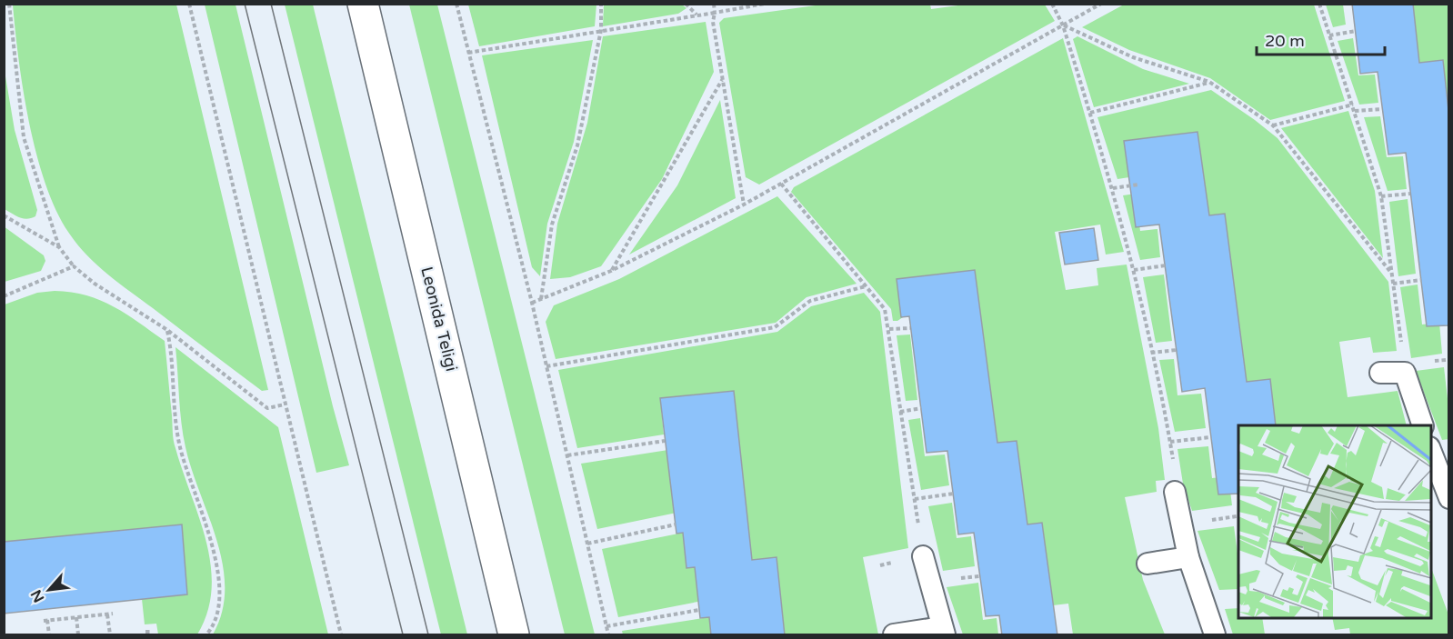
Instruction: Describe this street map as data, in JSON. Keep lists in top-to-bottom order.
{
  "streets": {
    "street": ["Leonida Teligi"]
  },
  "scale_bar": "20 m",
  "north": "bottom left"
}
